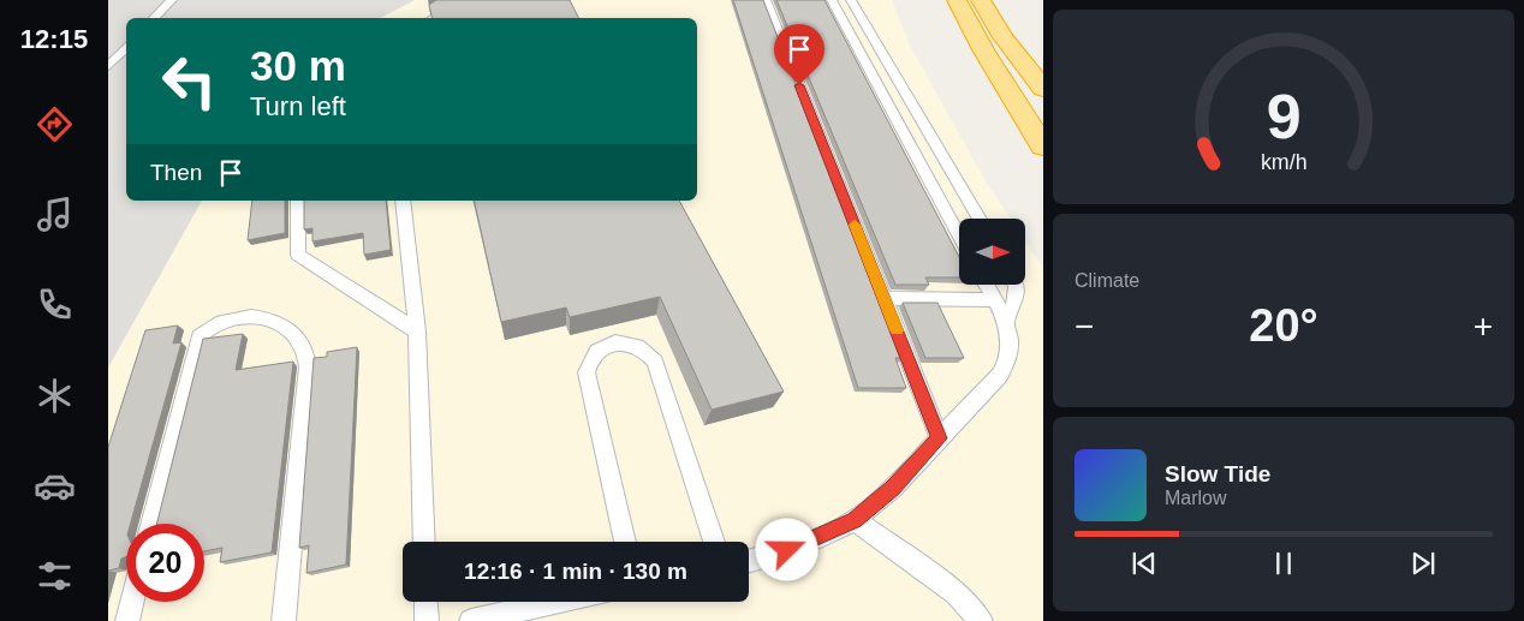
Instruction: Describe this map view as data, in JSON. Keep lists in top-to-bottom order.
{
  "north": "right",
  "page": {
    "tabs": "12:15",
    "turn": ["30 m", "Turn left"],
    "then": "Then",
    "tile": "Climate",
    "heat": ["−", "20°", "+"],
    "song": ["Slow Tide", "Marlow"],
    "limit": "20",
    "trip": "12:16 · 1 min · 130 m",
    "gauge": ["9", "km/h"]
  }
}
